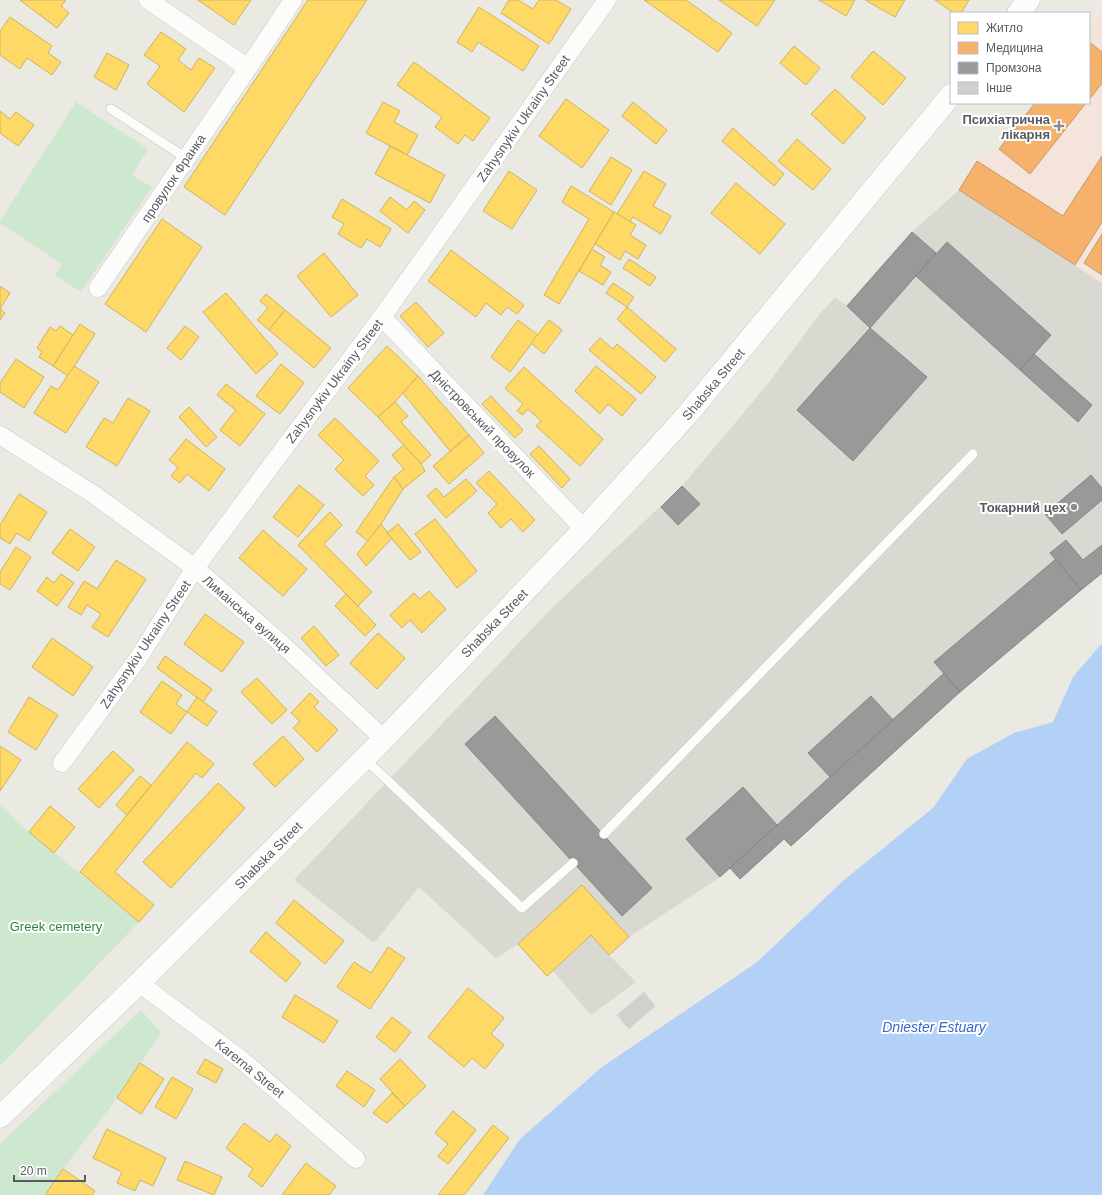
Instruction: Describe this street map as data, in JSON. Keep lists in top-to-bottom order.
{
  "streets": {
    "main road": ["Shabska Street"],
    "street": [
      "Zahysnykiv Ukrainy Street",
      "провулок Франка",
      "Дністровський провулок",
      "Лиманська вулиця",
      "Karerna Street"
    ]
  },
  "crossings": [
    ["Zahysnykiv Ukrainy Street", "Дністровський провулок"],
    ["Zahysnykiv Ukrainy Street", "Лиманська вулиця"],
    ["Shabska Street", "Дністровський провулок"],
    ["Shabska Street", "Лиманська вулиця"],
    ["Shabska Street", "Karerna Street"]
  ],
  "water": ["Dniester Estuary"],
  "parks": ["Greek cemetery"],
  "places": {
    "health": ["Психіатрична лікарня"],
    "other": ["Токарний цех"]
  },
  "legend": [
    "Житло",
    "Медицина",
    "Промзона",
    "Інше"
  ],
  "scale_bar": "20 m"
}
